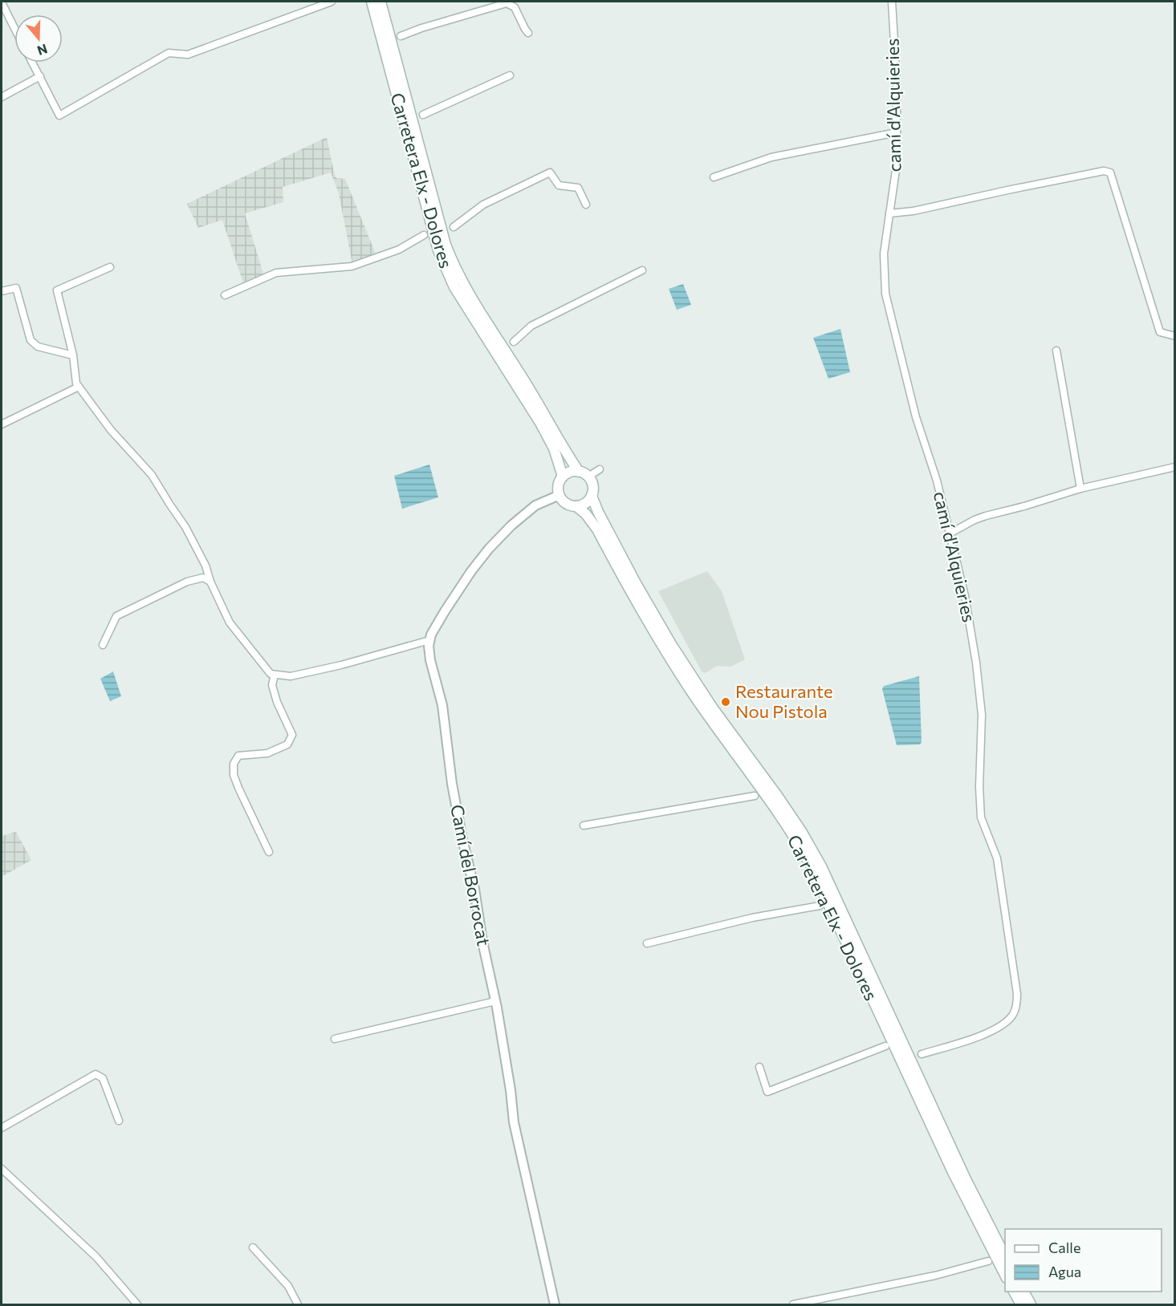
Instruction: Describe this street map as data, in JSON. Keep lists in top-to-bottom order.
{
  "streets": {
    "main road": ["Carretera Elx - Dolores"],
    "street": ["camí d'Alquieries", "Camí del Borrocat"]
  },
  "crossings": [
    ["Carretera Elx - Dolores", "Camí del Borrocat"]
  ],
  "places": ["Restaurante Nou Pistola"],
  "legend": ["Calle", "Agua"],
  "north": "bottom"
}
